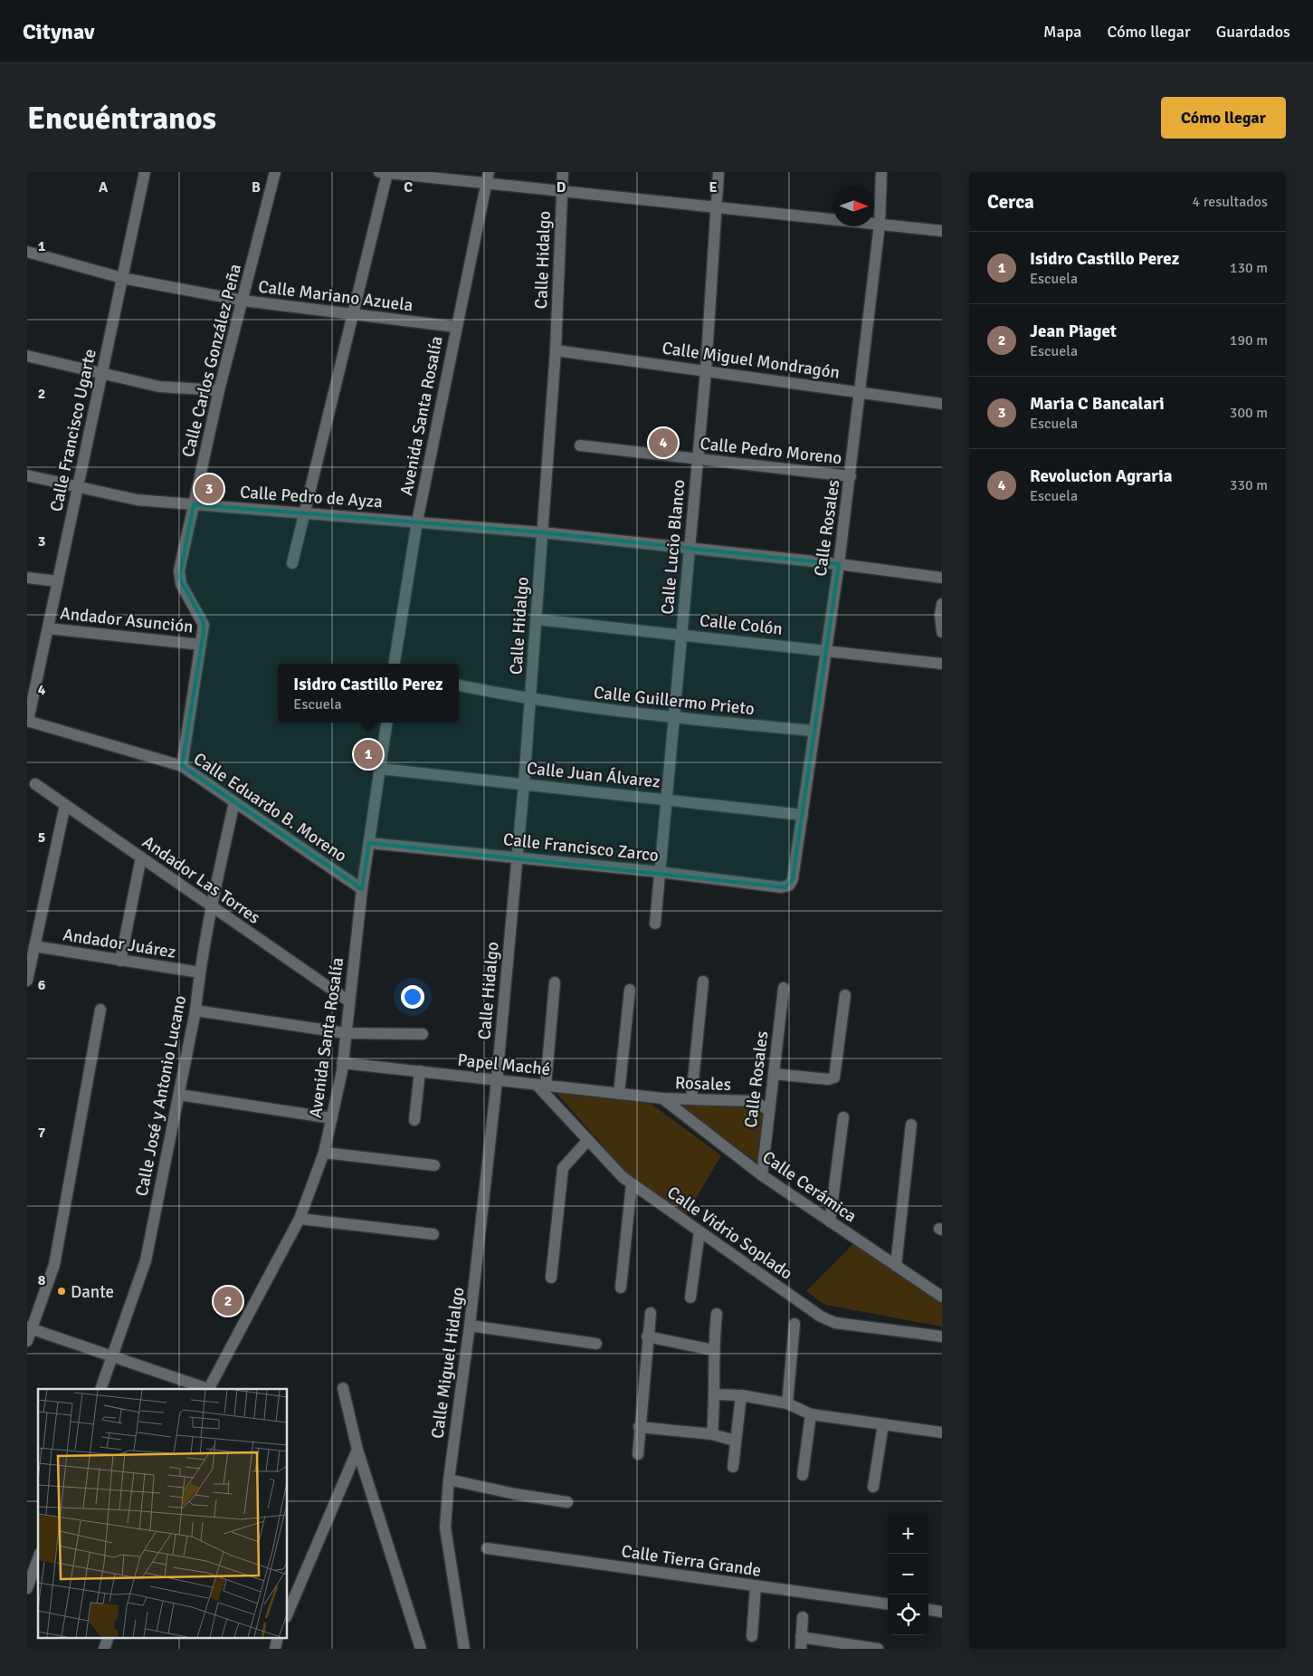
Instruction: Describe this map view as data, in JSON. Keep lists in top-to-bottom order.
{
  "streets": {
    "street": [
      "Calle Hidalgo",
      "Calle Mariano Azuela",
      "Calle Miguel Mondragón",
      "Calle Carlos González Peña",
      "Avenida Santa Rosalía",
      "Calle Francisco Ugarte",
      "Calle Pedro Moreno",
      "Calle Pedro de Ayza",
      "Calle Rosales",
      "Calle Lucio Blanco",
      "Andador Asunción",
      "Calle Colón",
      "Calle Guillermo Prieto",
      "Calle Juan Álvarez",
      "Calle Eduardo B. Moreno",
      "Calle Francisco Zarco",
      "Andador Las Torres",
      "Andador Juárez",
      "Papel Maché",
      "Rosales",
      "Calle José y Antonio Lucano",
      "Calle Cerámica",
      "Calle Vidrio Soplado",
      "Calle Miguel Hidalgo",
      "Calle Tierra Grande"
    ]
  },
  "crossings": [
    ["Calle Hidalgo", "Calle Miguel Mondragón"],
    ["Calle Hidalgo", "Calle Pedro de Ayza"],
    ["Calle Hidalgo", "Calle Colón"],
    ["Calle Hidalgo", "Calle Guillermo Prieto"],
    ["Calle Hidalgo", "Calle Juan Álvarez"],
    ["Calle Hidalgo", "Calle Francisco Zarco"],
    ["Calle Hidalgo", "Papel Maché"],
    ["Calle Hidalgo", "Calle Miguel Hidalgo"],
    ["Calle Mariano Azuela", "Calle Carlos González Peña"],
    ["Calle Mariano Azuela", "Avenida Santa Rosalía"],
    ["Calle Mariano Azuela", "Calle Francisco Ugarte"],
    ["Calle Miguel Mondragón", "Calle Rosales"],
    ["Calle Miguel Mondragón", "Calle Lucio Blanco"],
    ["Calle Carlos González Peña", "Calle Pedro de Ayza"],
    ["Calle Carlos González Peña", "Andador Asunción"],
    ["Calle Carlos González Peña", "Calle Eduardo B. Moreno"],
    ["Avenida Santa Rosalía", "Calle Pedro de Ayza"],
    ["Avenida Santa Rosalía", "Calle Juan Álvarez"],
    ["Avenida Santa Rosalía", "Calle Eduardo B. Moreno"],
    ["Avenida Santa Rosalía", "Calle Francisco Zarco"],
    ["Avenida Santa Rosalía", "Andador Las Torres"],
    ["Avenida Santa Rosalía", "Papel Maché"],
    ["Calle Francisco Ugarte", "Calle Pedro de Ayza"],
    ["Calle Francisco Ugarte", "Andador Asunción"],
    ["Calle Francisco Ugarte", "Calle Eduardo B. Moreno"],
    ["Calle Pedro Moreno", "Calle Rosales"],
    ["Calle Pedro Moreno", "Calle Lucio Blanco"],
    ["Calle Pedro de Ayza", "Calle Rosales"],
    ["Calle Pedro de Ayza", "Calle Lucio Blanco"],
    ["Calle Rosales", "Calle Colón"],
    ["Calle Rosales", "Calle Guillermo Prieto"],
    ["Calle Rosales", "Calle Juan Álvarez"],
    ["Calle Rosales", "Calle Francisco Zarco"],
    ["Calle Rosales", "Rosales"],
    ["Calle Rosales", "Calle Cerámica"],
    ["Calle Lucio Blanco", "Calle Colón"],
    ["Calle Lucio Blanco", "Calle Guillermo Prieto"],
    ["Calle Lucio Blanco", "Calle Juan Álvarez"],
    ["Calle Lucio Blanco", "Calle Francisco Zarco"],
    ["Calle Eduardo B. Moreno", "Calle José y Antonio Lucano"],
    ["Andador Las Torres", "Calle José y Antonio Lucano"],
    ["Andador Juárez", "Calle José y Antonio Lucano"],
    ["Papel Maché", "Rosales"],
    ["Papel Maché", "Calle Cerámica"],
    ["Papel Maché", "Calle Vidrio Soplado"],
    ["Papel Maché", "Calle Miguel Hidalgo"],
    ["Rosales", "Calle Cerámica"]
  ],
  "places": ["Dante"],
  "north": "right",
  "page": {
    "header": "Citynav",
    "nav": ["Mapa", "Cómo llegar", "Guardados"],
    "buttons": "Cómo llegar",
    "title": "Encuéntranos",
    "heading": ["Cerca", "4 resultados"],
    "list": [
      {
        "mark": "1",
        "name": "Isidro Castillo Perez",
        "note": "Escuela",
        "value": "130 m"
      },
      {
        "mark": "2",
        "name": "Jean Piaget",
        "note": "Escuela",
        "value": "190 m"
      },
      {
        "mark": "3",
        "name": "Maria C Bancalari",
        "note": "Escuela",
        "value": "300 m"
      },
      {
        "mark": "4",
        "name": "Revolucion Agraria",
        "note": "Escuela",
        "value": "330 m"
      }
    ],
    "pins": [
      "4",
      "3",
      "1",
      "2"
    ],
    "popup": ["Isidro Castillo Perez", "Escuela"],
    "map_buttons": ["+", "−"]
  },
  "grid": {
    "columns": [
      "A",
      "B",
      "C",
      "D",
      "E"
    ],
    "rows": [
      "1",
      "2",
      "3",
      "4",
      "5",
      "6",
      "7",
      "8"
    ]
  }
}
